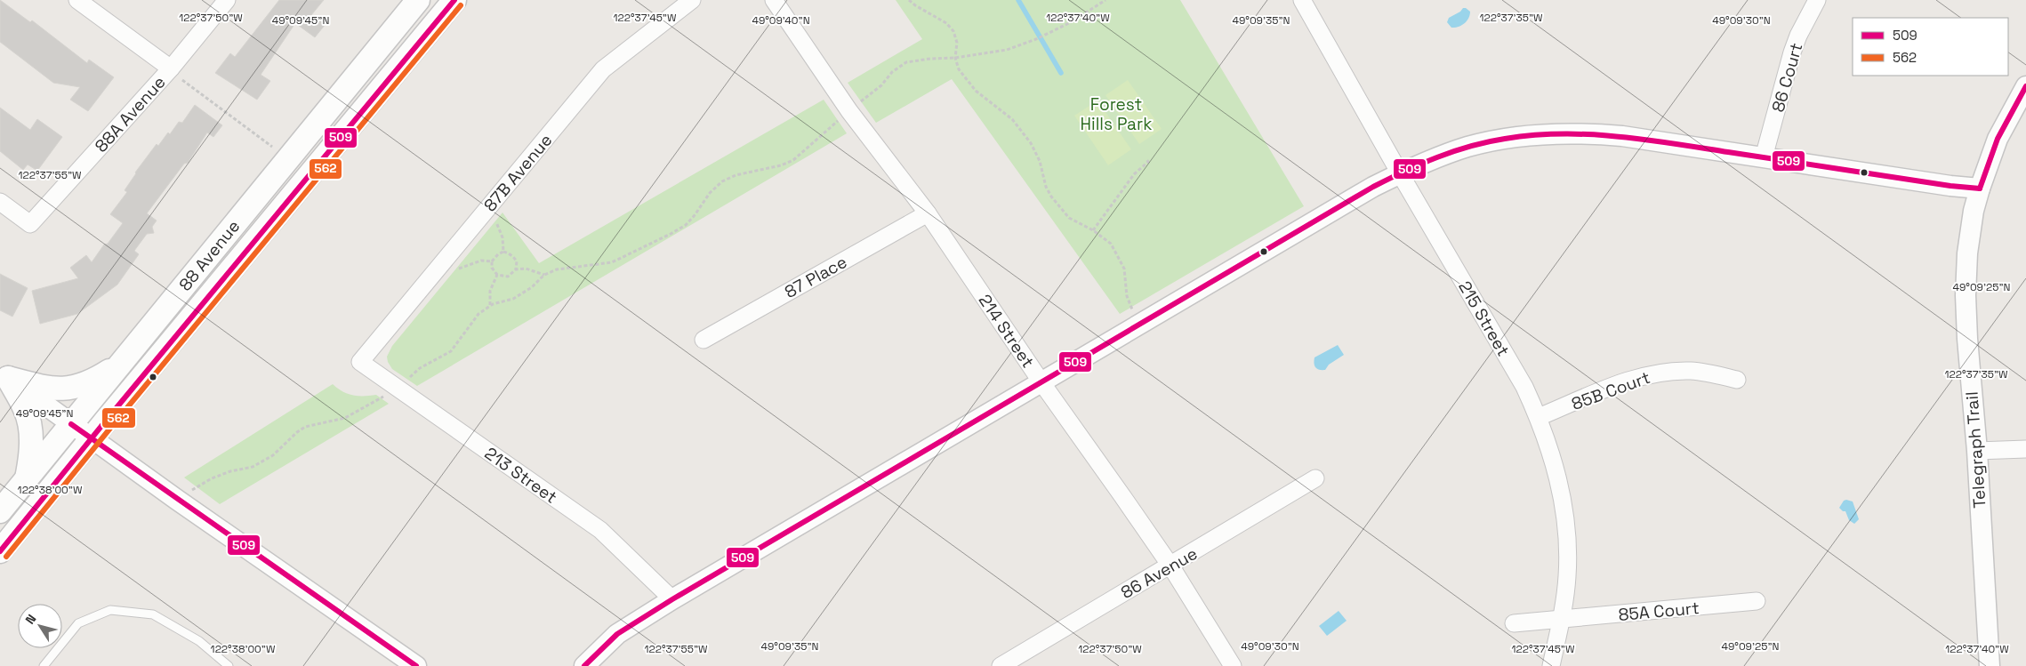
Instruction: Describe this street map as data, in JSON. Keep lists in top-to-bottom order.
{
  "streets": {
    "main road": ["88 Avenue"],
    "street": [
      "86 Court",
      "88A Avenue",
      "87B Avenue",
      "87 Place",
      "215 Street",
      "214 Street",
      "85B Court",
      "Telegraph Trail",
      "213 Street",
      "86 Avenue",
      "85A Court"
    ]
  },
  "crossings": [
    ["87B Avenue", "213 Street"],
    ["87 Place", "214 Street"],
    ["215 Street", "85B Court"],
    ["215 Street", "85A Court"],
    ["214 Street", "86 Avenue"]
  ],
  "parks": ["Forest Hills Park"],
  "lines": ["transit line 509", "transit line 562"],
  "legend": ["509", "562"],
  "north": "top left",
  "coordinates": [
    "122°37'50\"W",
    "122°37'45\"W",
    "122°37'40\"W",
    "122°37'35\"W",
    "49°09'45\"N",
    "49°09'40\"N",
    "49°09'35\"N",
    "49°09'30\"N",
    "122°37'55\"W",
    "49°09'25\"N",
    "122°38'00\"W"
  ]
}
